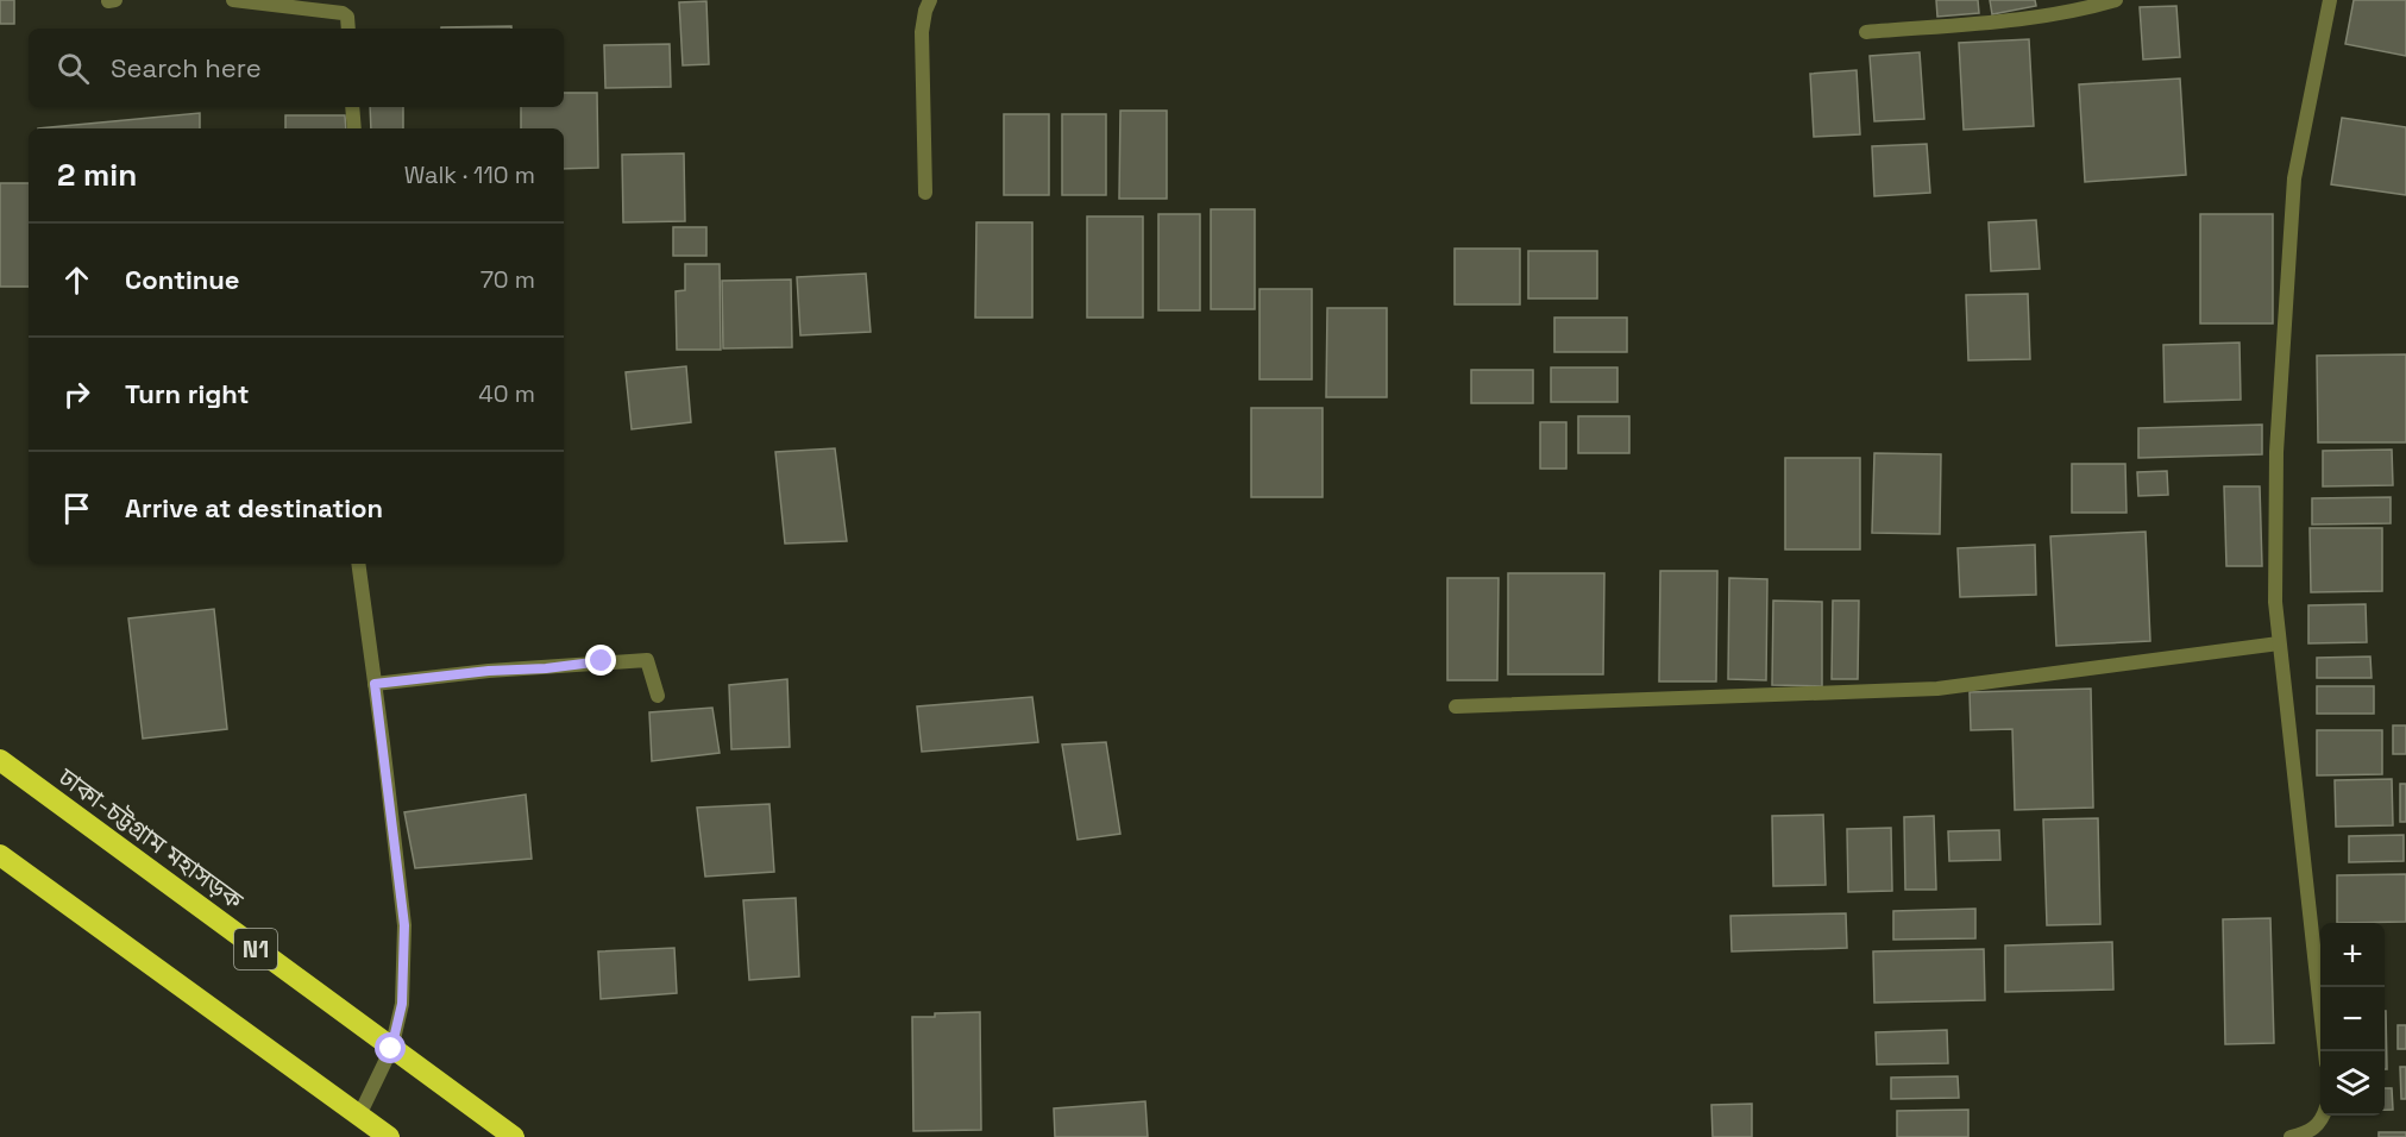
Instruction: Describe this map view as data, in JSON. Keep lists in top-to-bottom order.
{
  "streets": {
    "highway": ["ঢাকা-চট্টগ্রাম মহাসড়ক", "N1"]
  },
  "page": {
    "search": "Search here",
    "heading": ["2 min", "Walk · 110 m"],
    "list": [
      ["Continue", "70 m"],
      ["Turn right", "40 m"],
      "Arrive at destination"
    ],
    "map_buttons": ["+", "−"]
  }
}
